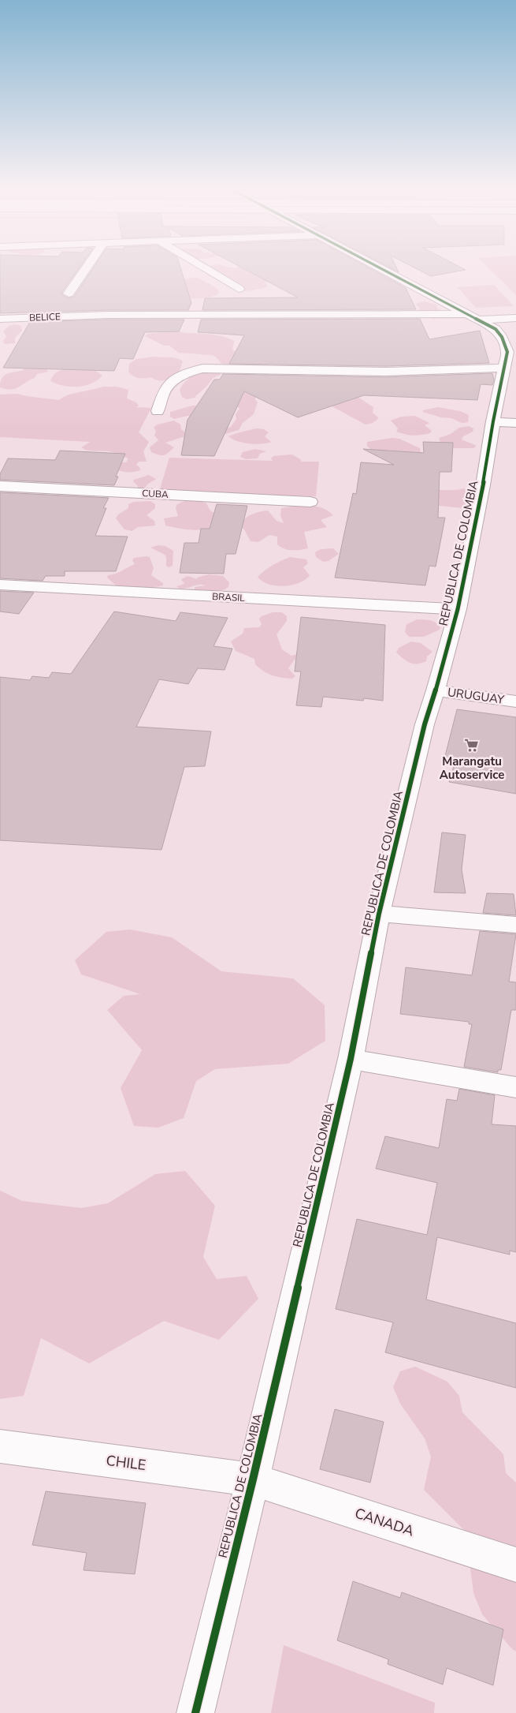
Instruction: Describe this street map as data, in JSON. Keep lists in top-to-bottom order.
{
  "streets": {
    "main road": [
      "BELICE",
      "CUBA",
      "REPUBLICA DE COLOMBIA",
      "BRASIL",
      "URUGUAY",
      "CHILE",
      "CANADA"
    ]
  },
  "crossings": [
    ["BELICE", "REPUBLICA DE COLOMBIA"],
    ["REPUBLICA DE COLOMBIA", "BRASIL"],
    ["REPUBLICA DE COLOMBIA", "URUGUAY"],
    ["REPUBLICA DE COLOMBIA", "CHILE"],
    ["REPUBLICA DE COLOMBIA", "CANADA"],
    ["CHILE", "CANADA"]
  ],
  "places": {
    "supermarket": ["Marangatu Autoservice"]
  }
}
